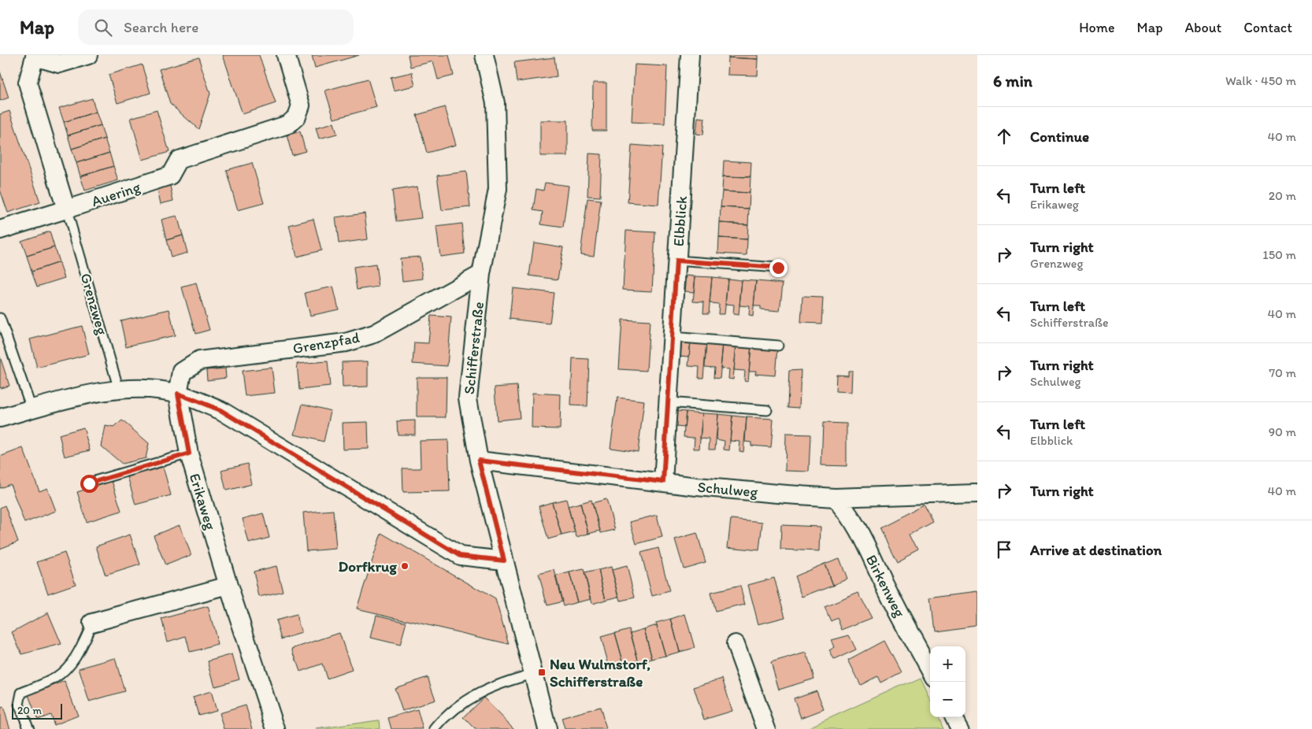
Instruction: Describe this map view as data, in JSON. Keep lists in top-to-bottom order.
{
  "streets": {
    "street": [
      "Auering",
      "Elbblick",
      "Grenzpfad",
      "Schifferstraße",
      "Schulweg",
      "Erikaweg",
      "Birkenweg"
    ],
    "lane": ["Grenzweg"]
  },
  "crossings": [
    ["Auering", "Grenzweg"],
    ["Elbblick", "Schulweg"],
    ["Grenzpfad", "Schifferstraße"],
    ["Grenzpfad", "Erikaweg"],
    ["Schifferstraße", "Schulweg"],
    ["Schulweg", "Birkenweg"]
  ],
  "places": {
    "other": ["Dorfkrug"],
    "transit": ["Neu Wulmstorf, Schifferstraße"]
  },
  "scale_bar": "20 m",
  "page": {
    "header": "Map",
    "search": "Search here",
    "nav": [
      "Home",
      "Map",
      "About",
      "Contact"
    ],
    "heading": ["6 min", "Walk · 450 m"],
    "list": [
      ["Continue", "40 m"],
      ["Turn left", "Erikaweg", "20 m"],
      ["Turn right", "Grenzweg", "150 m"],
      ["Turn left", "Schifferstraße", "40 m"],
      ["Turn right", "Schulweg", "70 m"],
      ["Turn left", "Elbblick", "90 m"],
      ["Turn right", "40 m"],
      "Arrive at destination"
    ],
    "map_buttons": ["+", "−"],
    "scale": "20 m"
  }
}
